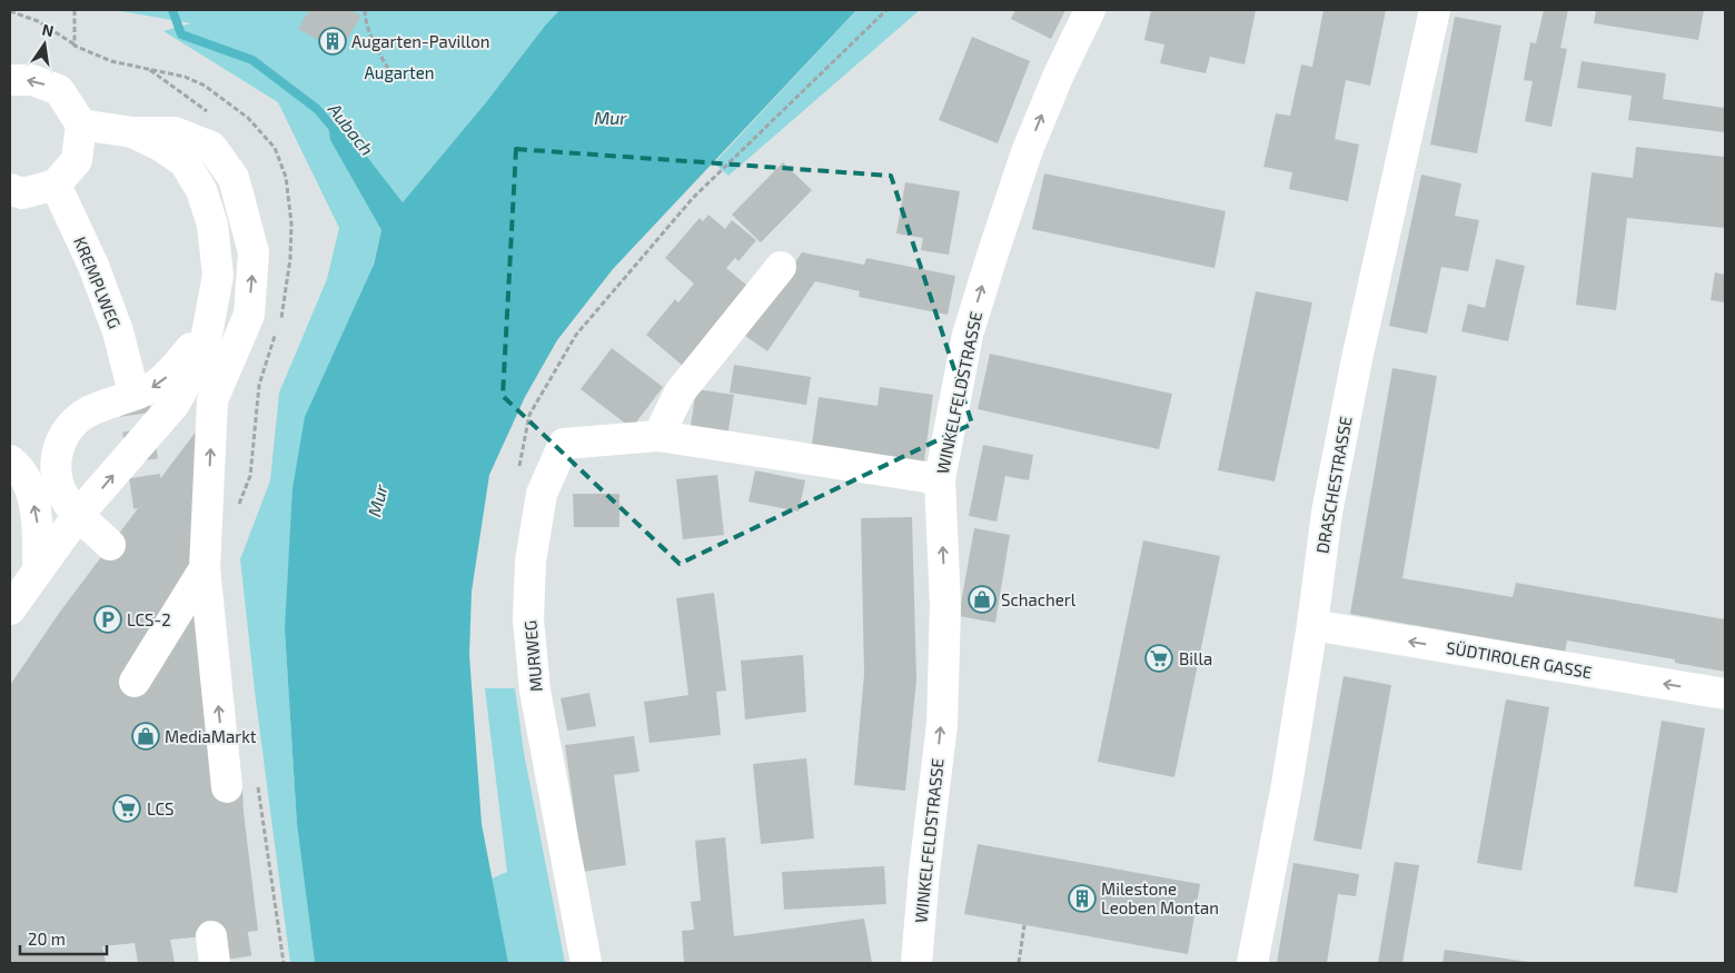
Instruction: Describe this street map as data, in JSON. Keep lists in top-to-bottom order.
{
  "streets": {
    "street": [
      "KREMPLWEG",
      "WINKELFELDSTRASSE",
      "DRASCHESTRASSE",
      "MURWEG",
      "SÜDTIROLER GASSE"
    ]
  },
  "crossings": [
    ["WINKELFELDSTRASSE", "MURWEG"],
    ["DRASCHESTRASSE", "SÜDTIROLER GASSE"]
  ],
  "one_way": ["WINKELFELDSTRASSE", "SÜDTIROLER GASSE"],
  "water": ["Mur", "Aubach"],
  "parks": ["Augarten"],
  "places": {
    "building": ["Augarten-Pavillon", "Milestone Leoben Montan"],
    "shop": ["Schacherl", "MediaMarkt"],
    "parking": ["LCS-2"],
    "supermarket": ["Billa", "LCS"]
  },
  "scale_bar": "20 m",
  "north": "top"
}
